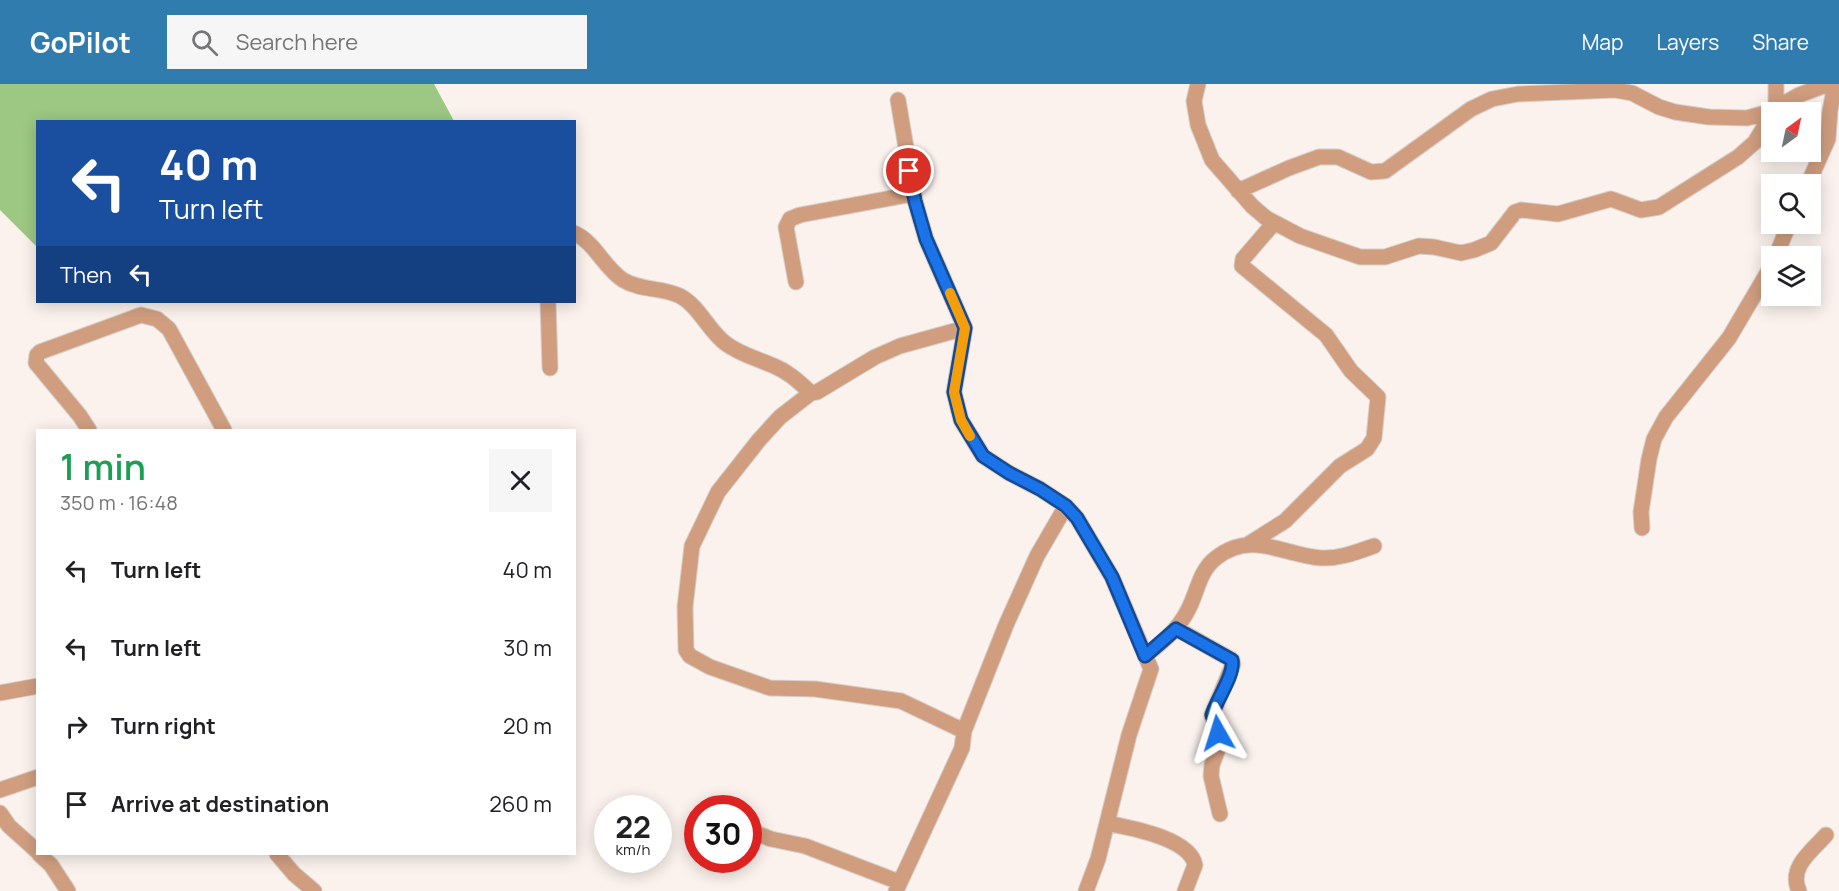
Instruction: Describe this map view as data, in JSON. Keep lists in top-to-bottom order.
{
  "north": "top right",
  "page": {
    "header": "GoPilot",
    "search": "Search here",
    "nav": ["Map", "Layers", "Share"],
    "turn": ["40 m", "Turn left"],
    "then": "Then",
    "heading": ["1 min", "350 m · 16:48"],
    "list": [
      {
        "name": "Turn left",
        "value": "40 m"
      },
      {
        "name": "Turn left",
        "value": "30 m"
      },
      {
        "name": "Turn right",
        "value": "20 m"
      },
      {
        "name": "Arrive at destination",
        "value": "260 m"
      }
    ],
    "speed": "22 km/h",
    "limit": "30"
  }
}
